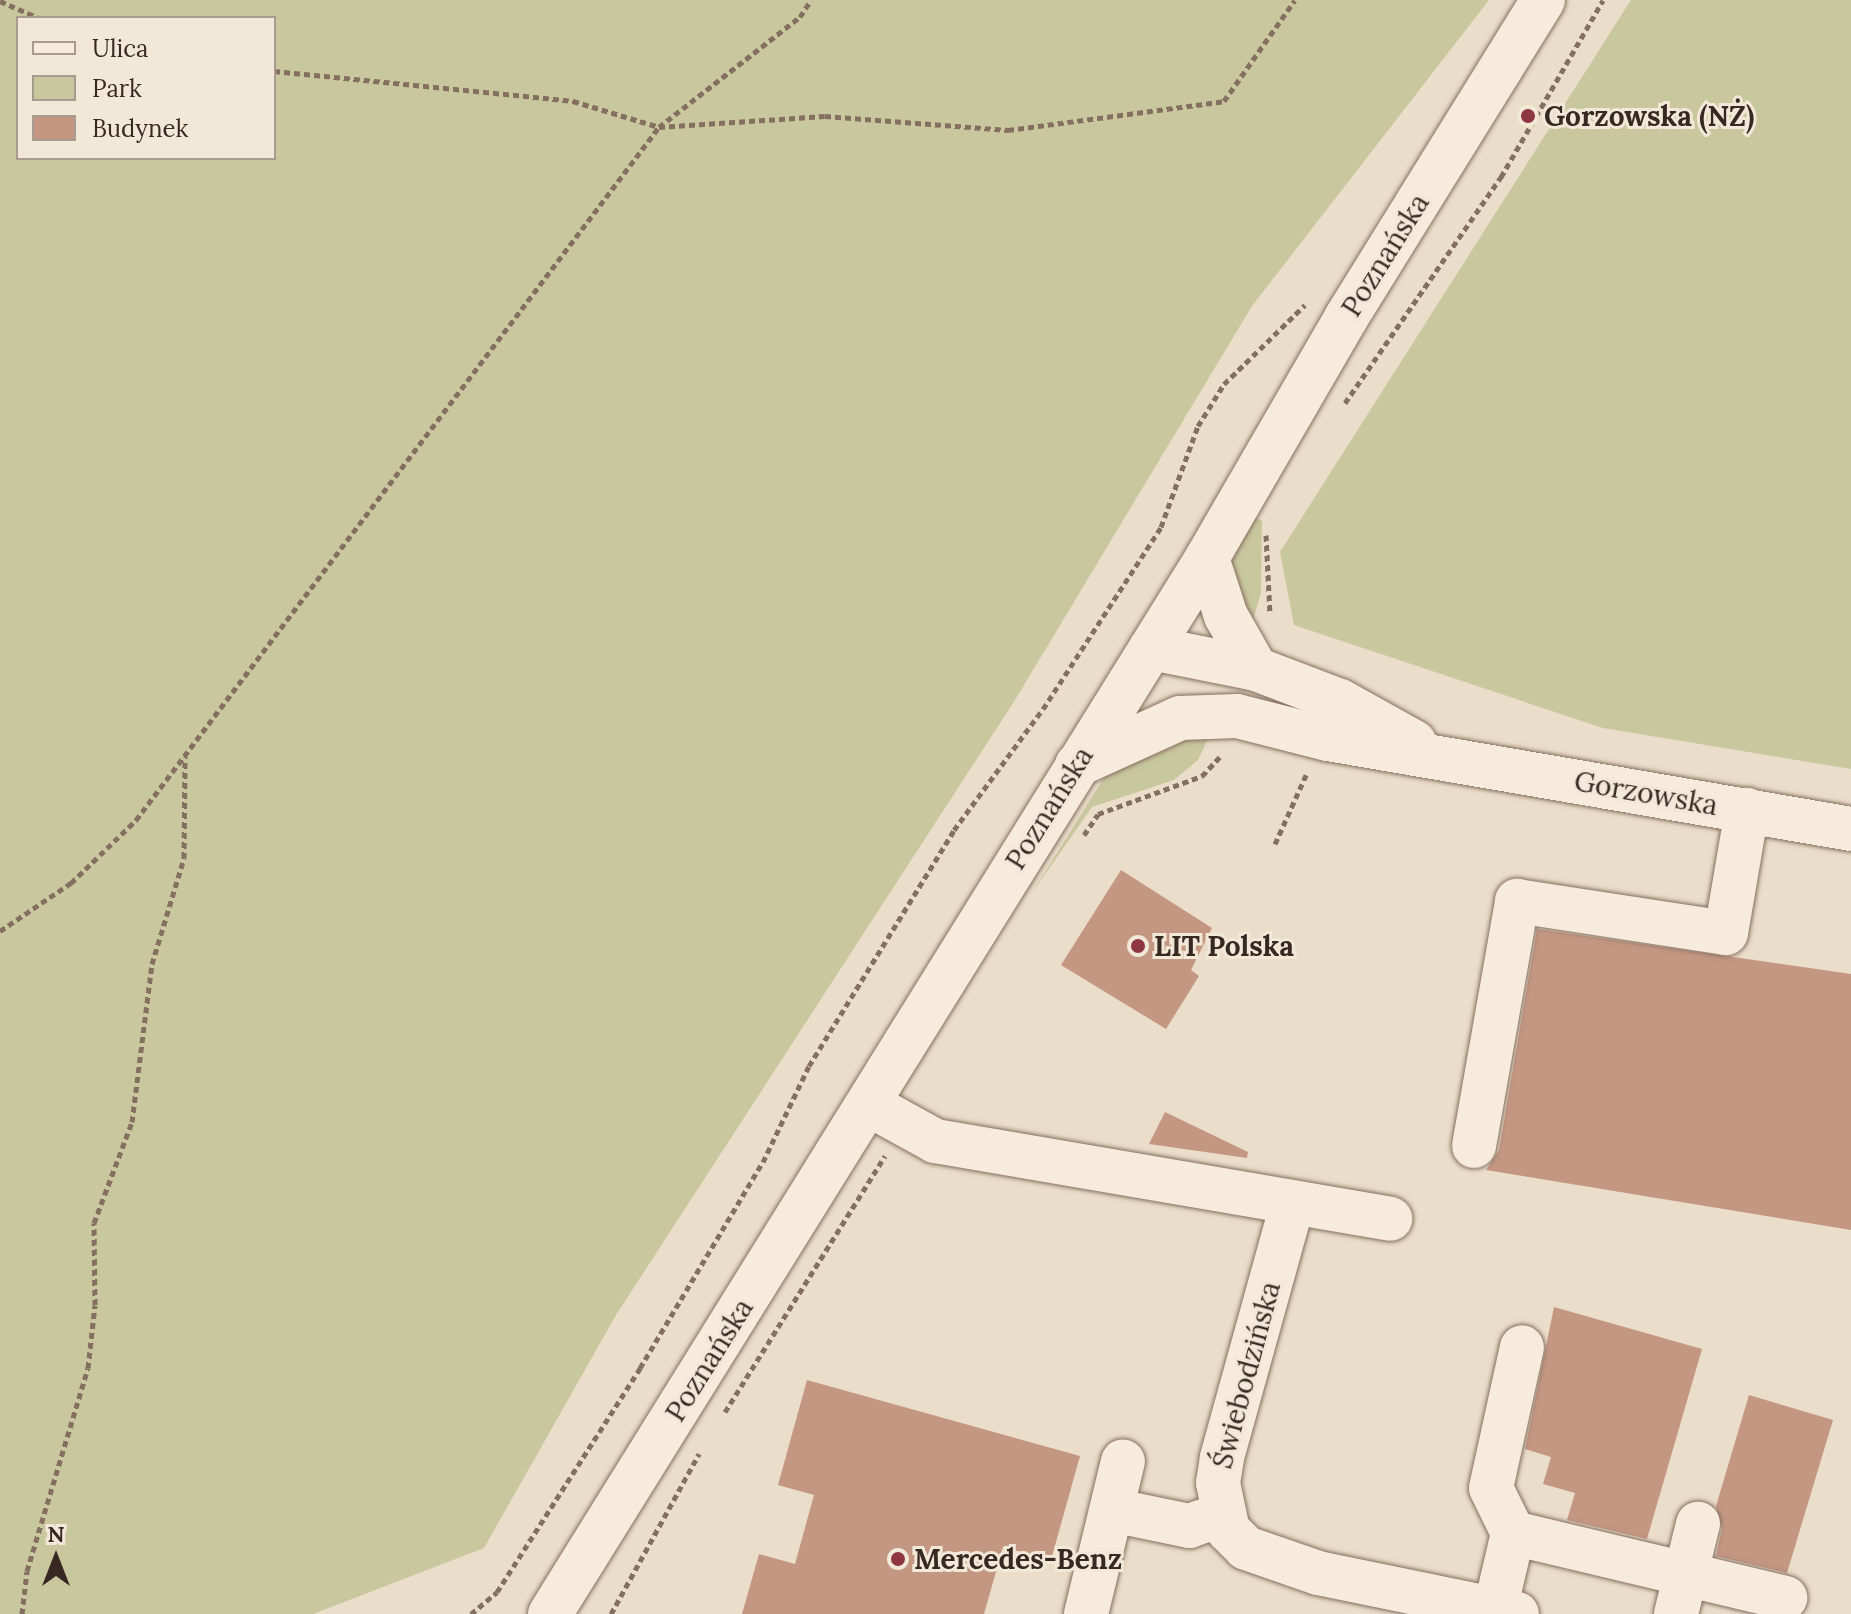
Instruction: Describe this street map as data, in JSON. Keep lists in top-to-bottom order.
{
  "streets": {
    "street": ["Poznańska", "Gorzowska", "Świebodzińska"]
  },
  "crossings": [
    ["Poznańska", "Gorzowska"]
  ],
  "places": ["Gorzowska (NŻ)", "LIT Polska", "Mercedes-Benz"],
  "legend": ["Ulica", "Park", "Budynek"],
  "north": "top"
}
